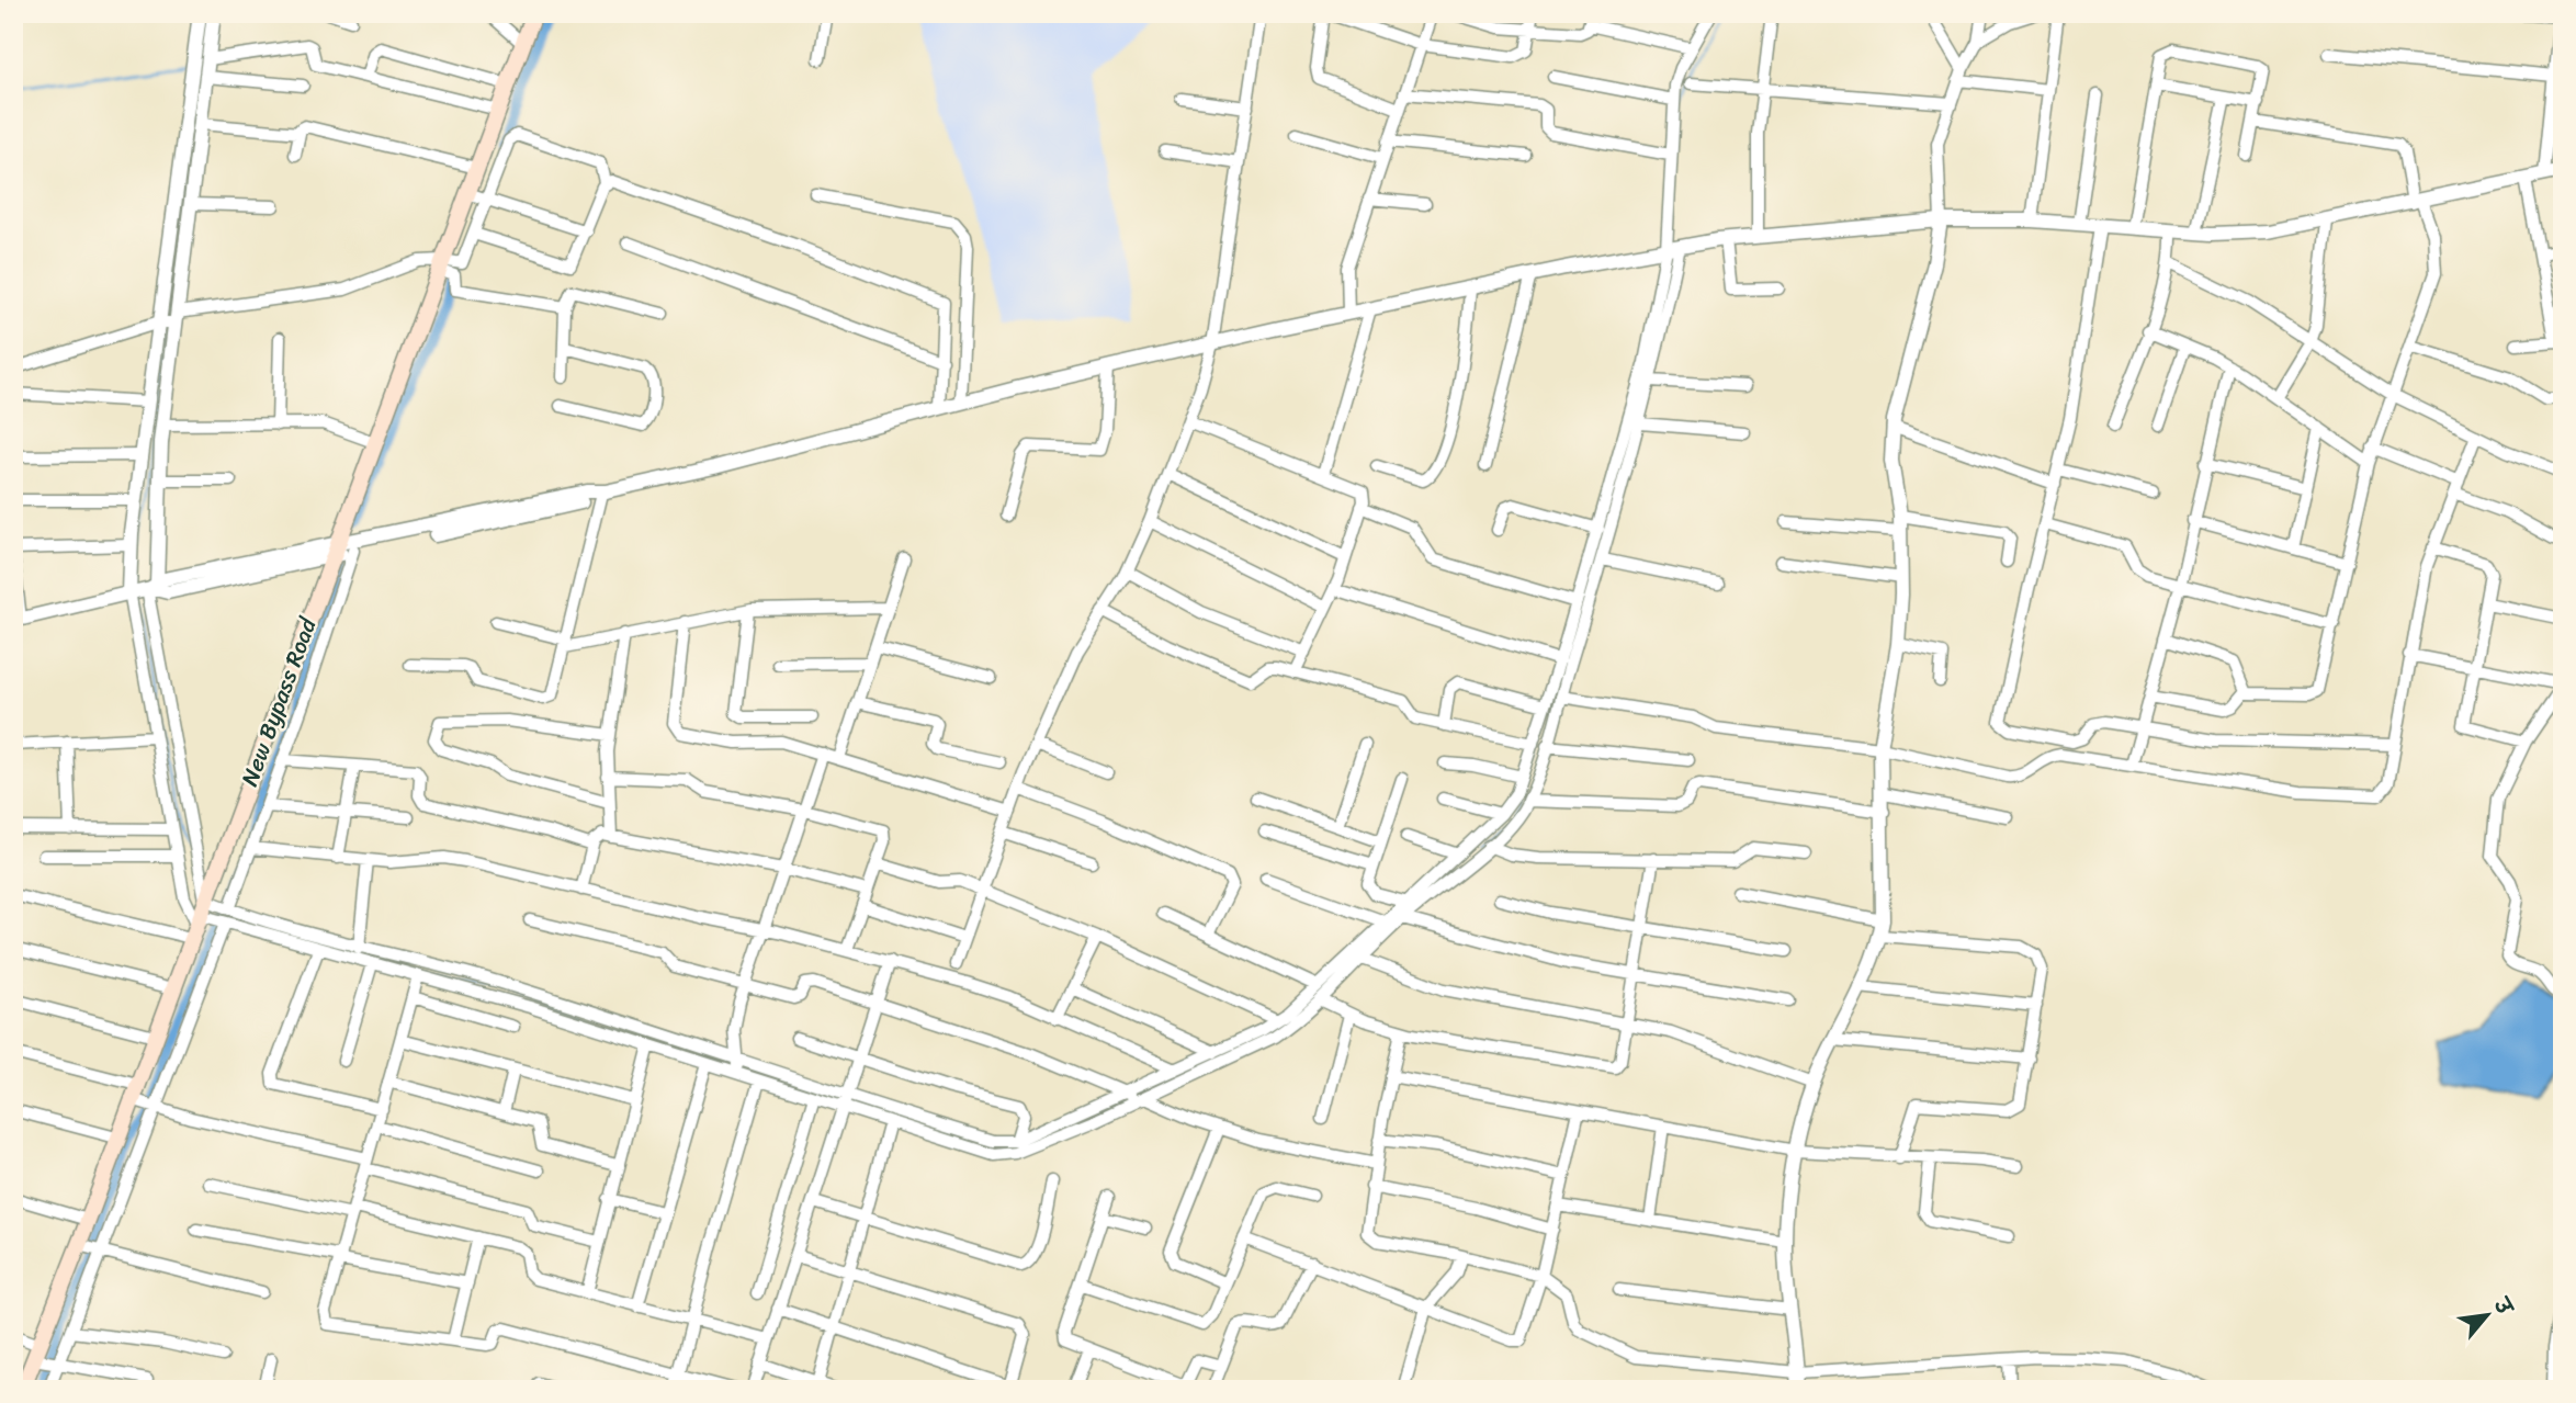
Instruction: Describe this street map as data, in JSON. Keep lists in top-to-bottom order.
{
  "streets": {
    "main road": ["New Bypass Road"]
  },
  "north": "top right"
}
